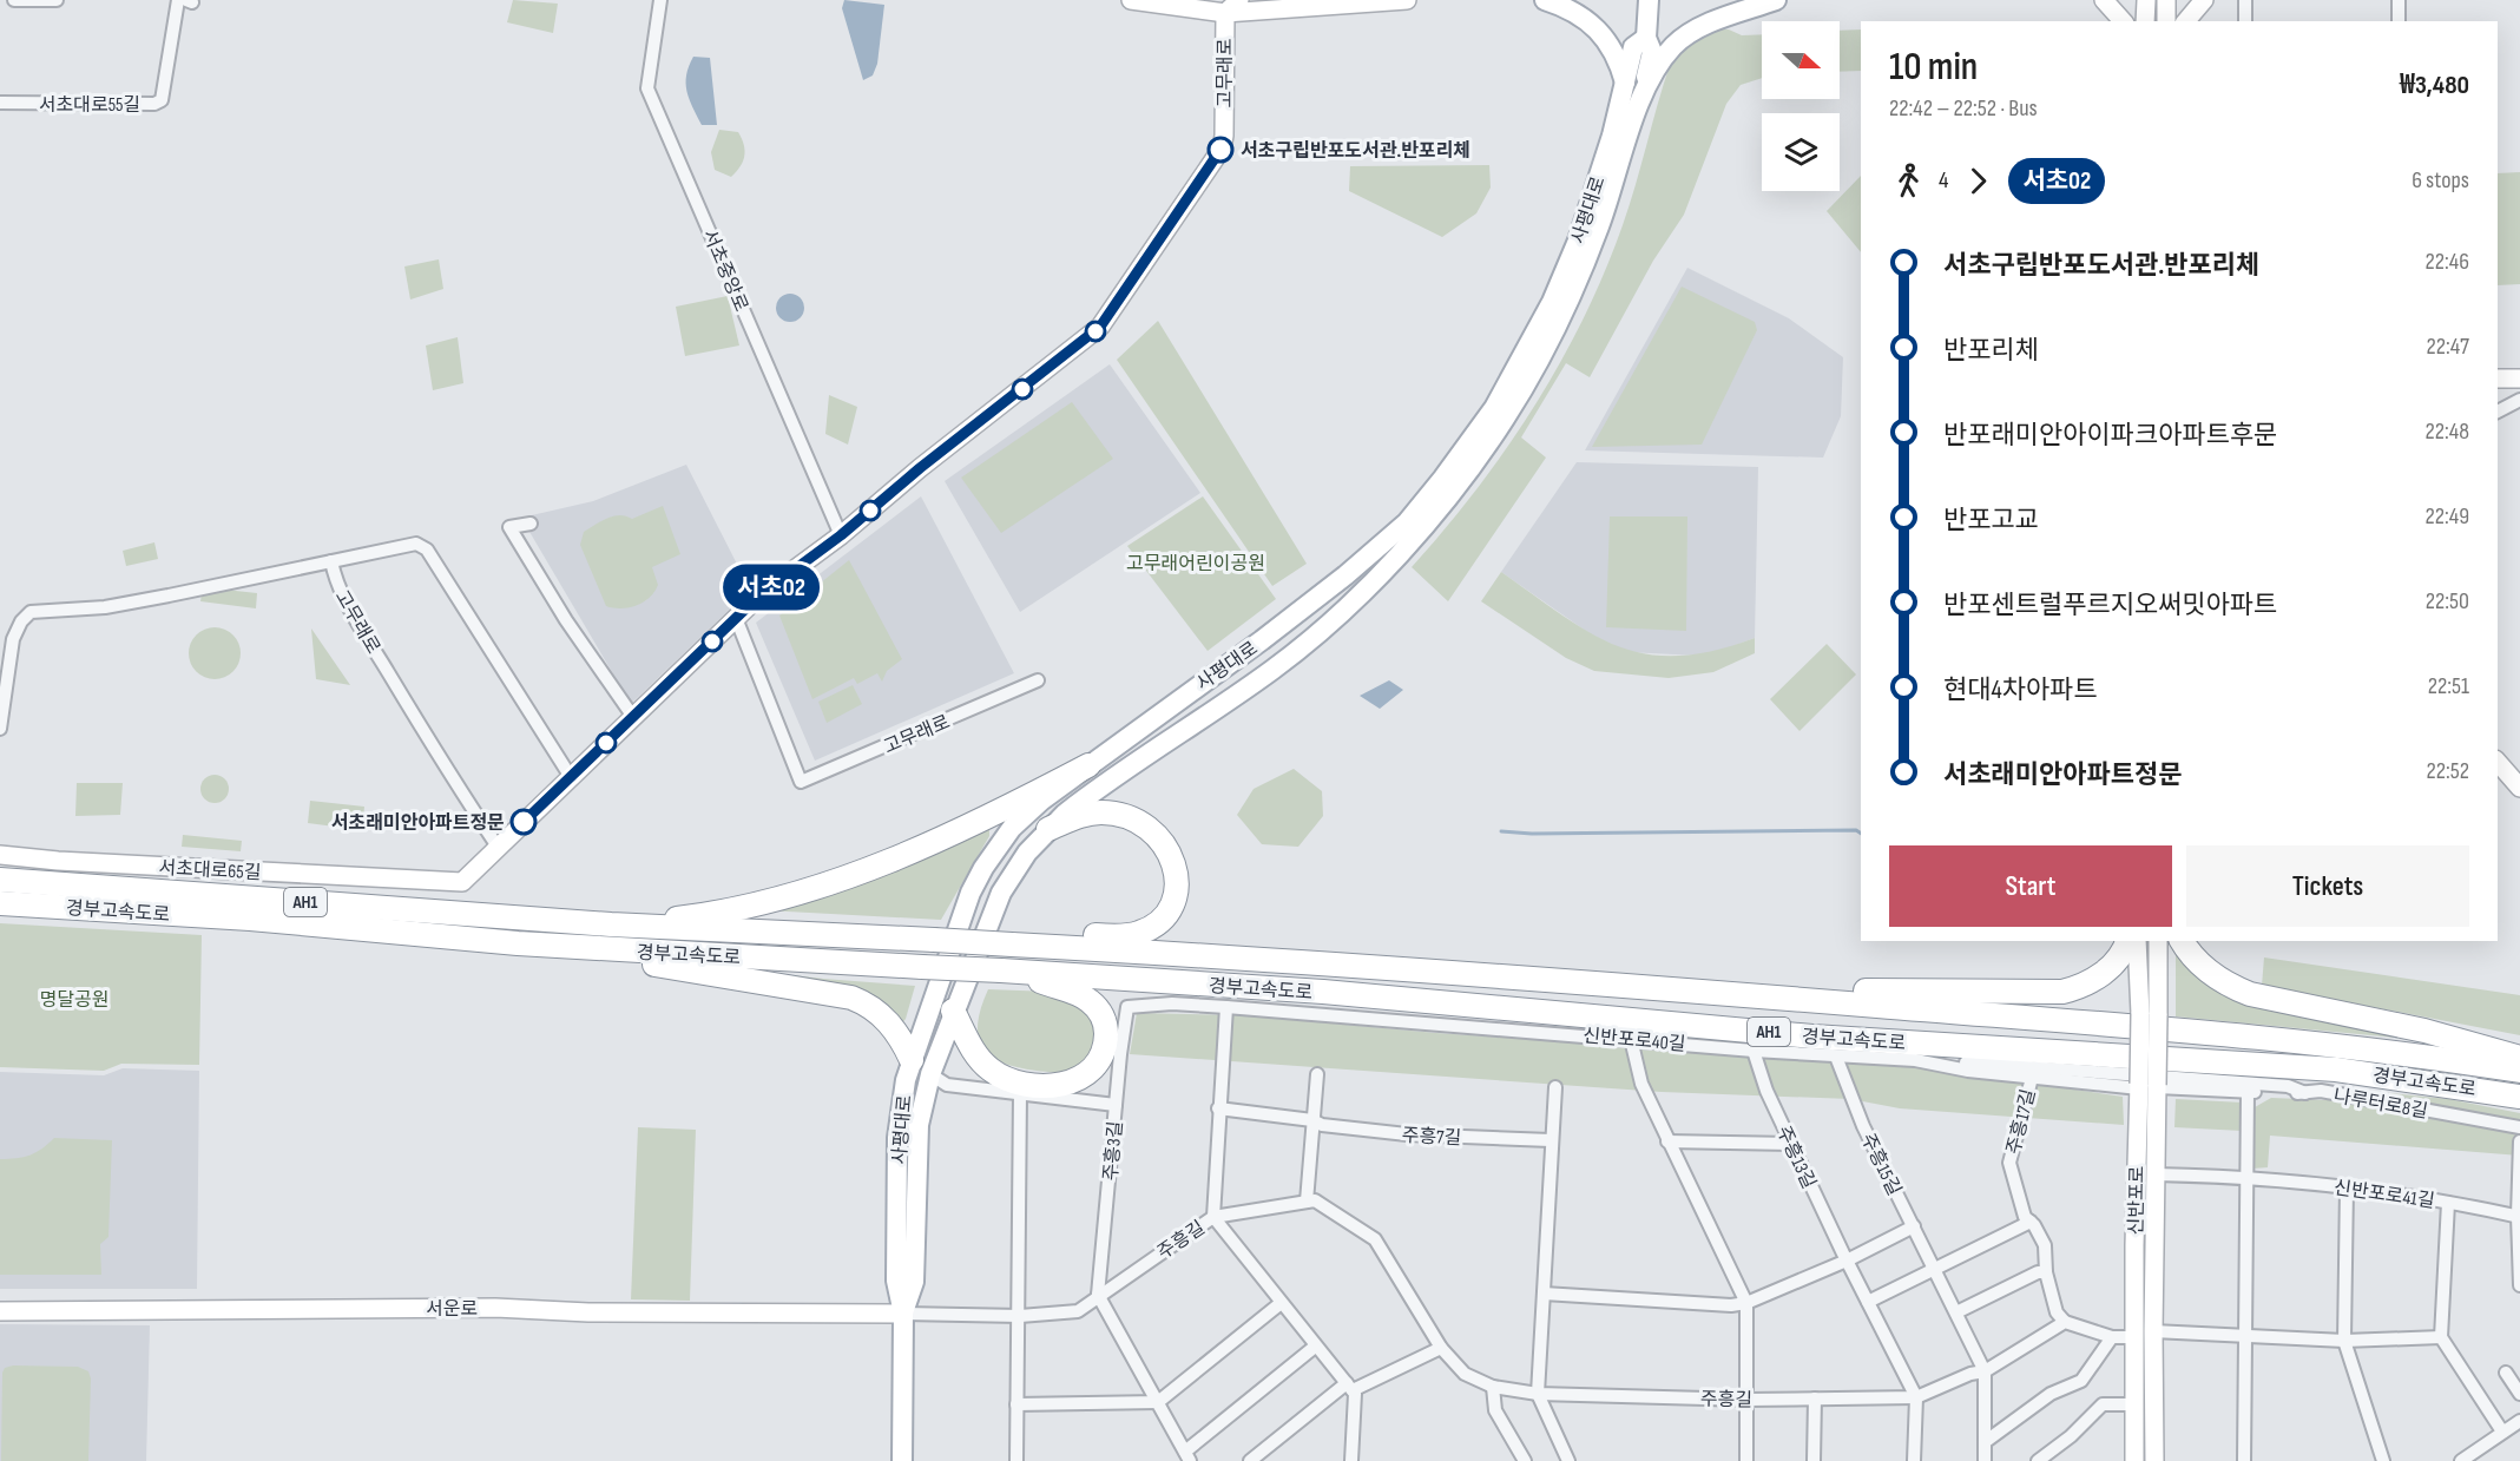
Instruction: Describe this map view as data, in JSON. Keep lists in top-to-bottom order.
{
  "streets": {
    "highway": ["AH1", "경부고속도로"],
    "main road": ["사평대로"],
    "street": [
      "고무래로",
      "서초대로55길",
      "서초중앙로",
      "서초대로65길",
      "신반포로40길",
      "나루터로8길",
      "주흥17길",
      "주흥7길",
      "주흥3길",
      "주흥13길",
      "주흥15길",
      "신반포로41길",
      "신반포로",
      "주흥길",
      "서운로"
    ]
  },
  "crossings": [
    ["고무래로", "서초중앙로"],
    ["고무래로", "서초대로65길"],
    ["사평대로", "주흥3길"],
    ["사평대로", "주흥길"],
    ["사평대로", "서운로"],
    ["신반포로40길", "나루터로8길"],
    ["신반포로40길", "주흥17길"],
    ["신반포로40길", "주흥3길"],
    ["신반포로40길", "주흥13길"],
    ["신반포로40길", "주흥15길"],
    ["신반포로40길", "신반포로"],
    ["나루터로8길", "신반포로"],
    ["주흥17길", "주흥길"],
    ["주흥3길", "주흥길"],
    ["주흥13길", "주흥길"],
    ["주흥15길", "주흥길"],
    ["신반포로41길", "신반포로"],
    ["주흥길", "서운로"]
  ],
  "parks": ["고무래어린이공원", "명달공원"],
  "places": ["서초구립반포도서관.반포리체", "서초래미안아파트정문"],
  "lines": ["bus line 서초02"],
  "north": "right",
  "page": {
    "on_map": "서초02",
    "heading": ["10 min", "22:42 – 22:52 · Bus", "₩3,480"],
    "legs": ["4", "서초02", "6 stops"],
    "list": [
      {
        "name": "서초구립반포도서관.반포리체",
        "value": "22:46"
      },
      {
        "name": "반포리체",
        "value": "22:47"
      },
      {
        "name": "반포래미안아이파크아파트후문",
        "value": "22:48"
      },
      {
        "name": "반포고교",
        "value": "22:49"
      },
      {
        "name": "반포센트럴푸르지오써밋아파트",
        "value": "22:50"
      },
      {
        "name": "현대4차아파트",
        "value": "22:51"
      },
      {
        "name": "서초래미안아파트정문",
        "value": "22:52"
      }
    ],
    "buttons": ["Start", "Tickets"]
  }
}
